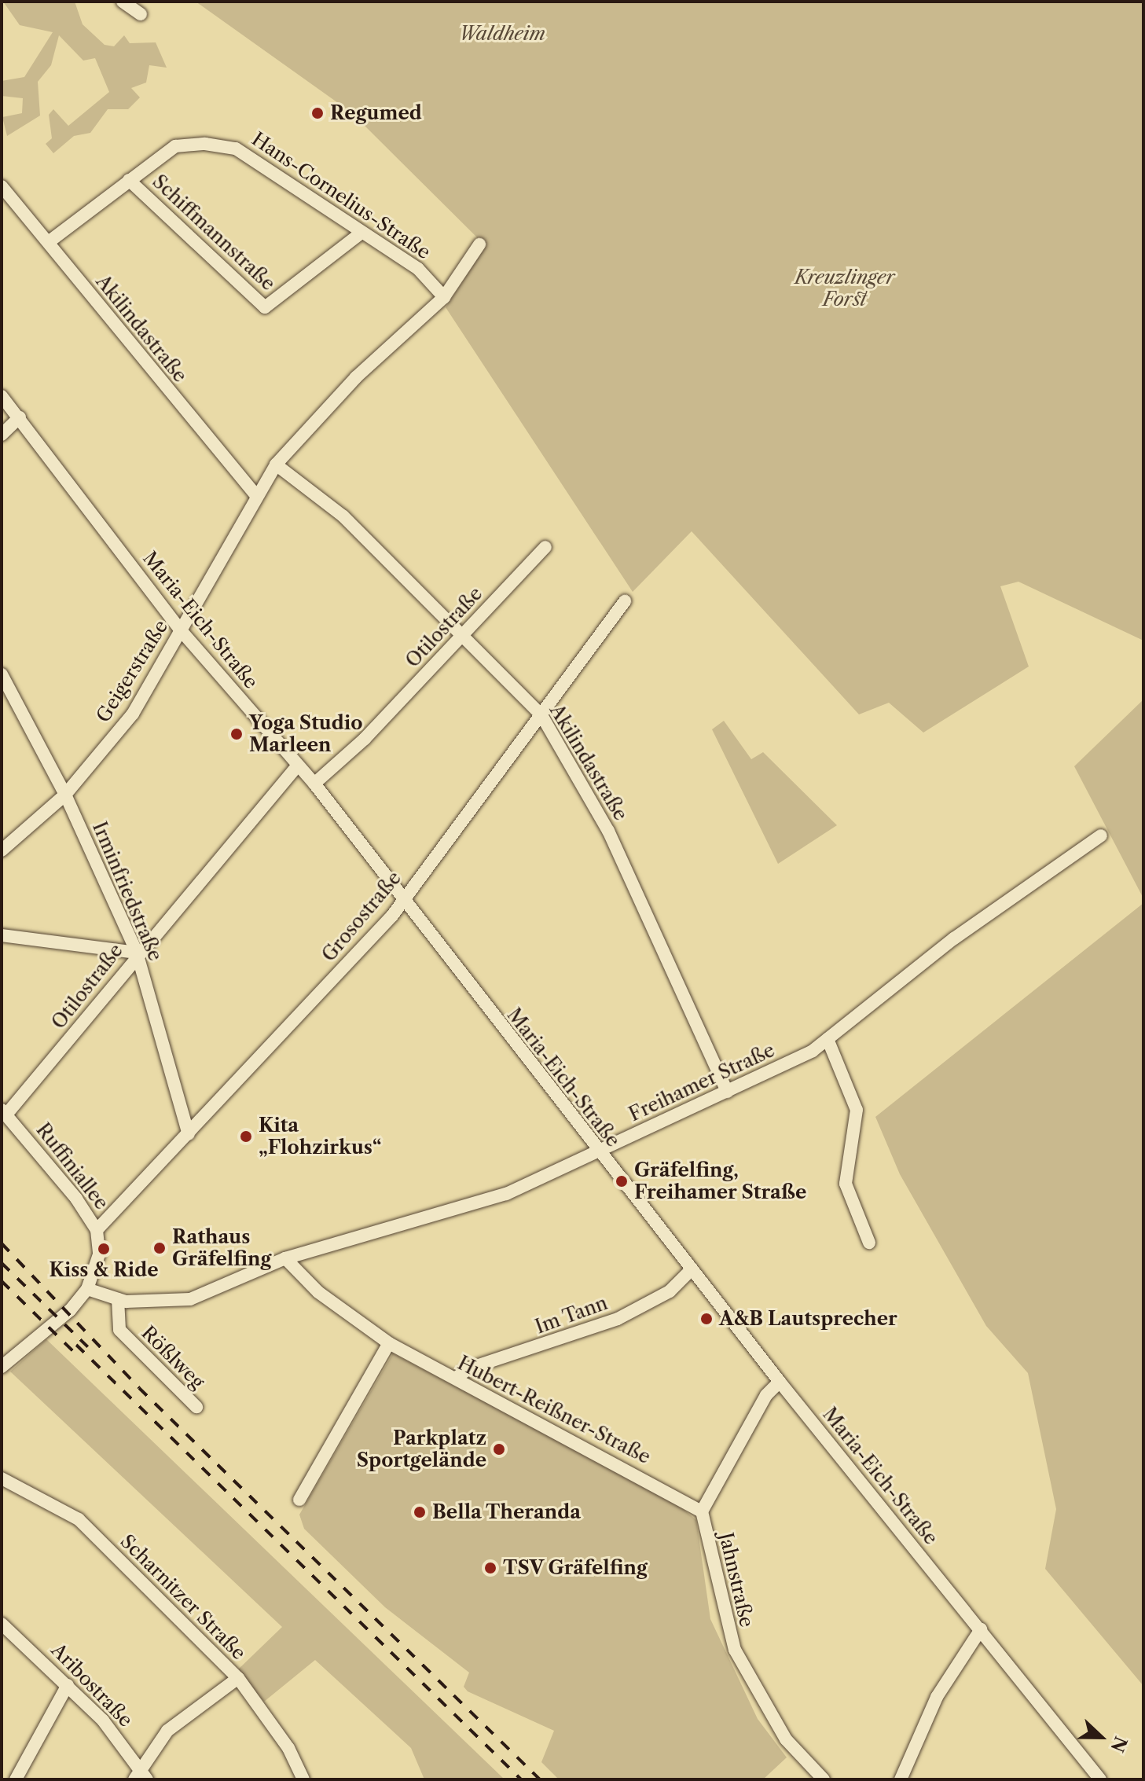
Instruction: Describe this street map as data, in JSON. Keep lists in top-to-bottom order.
{
  "streets": {
    "street": [
      "Hans-Cornelius-Straße",
      "Schiffmannstraße",
      "Akilindastraße",
      "Maria-Eich-Straße",
      "Otilostraße",
      "Geigerstraße",
      "Irminfriedstraße",
      "Grosostraße",
      "Freihamer Straße",
      "Ruffiniallee",
      "Im Tann",
      "Rößlweg",
      "Hubert-Reißner-Straße",
      "Jahnstraße",
      "Scharnitzer Straße",
      "Aribostraße"
    ]
  },
  "crossings": [
    ["Hans-Cornelius-Straße", "Schiffmannstraße"],
    ["Hans-Cornelius-Straße", "Akilindastraße"],
    ["Hans-Cornelius-Straße", "Geigerstraße"],
    ["Akilindastraße", "Otilostraße"],
    ["Akilindastraße", "Geigerstraße"],
    ["Akilindastraße", "Grosostraße"],
    ["Akilindastraße", "Freihamer Straße"],
    ["Maria-Eich-Straße", "Otilostraße"],
    ["Maria-Eich-Straße", "Geigerstraße"],
    ["Maria-Eich-Straße", "Grosostraße"],
    ["Maria-Eich-Straße", "Freihamer Straße"],
    ["Maria-Eich-Straße", "Im Tann"],
    ["Maria-Eich-Straße", "Jahnstraße"],
    ["Otilostraße", "Irminfriedstraße"],
    ["Otilostraße", "Ruffiniallee"],
    ["Geigerstraße", "Irminfriedstraße"],
    ["Irminfriedstraße", "Grosostraße"],
    ["Grosostraße", "Ruffiniallee"],
    ["Freihamer Straße", "Ruffiniallee"],
    ["Freihamer Straße", "Rößlweg"],
    ["Freihamer Straße", "Hubert-Reißner-Straße"],
    ["Im Tann", "Hubert-Reißner-Straße"],
    ["Hubert-Reißner-Straße", "Jahnstraße"]
  ],
  "parks": ["Waldheim", "Kreuzlinger Forst"],
  "places": [
    "Regumed",
    "Yoga Studio Marleen",
    "Kita „Flohzirkus“",
    "Gräfelfing, Freihamer Straße",
    "Rathaus Gräfelfing",
    "Kiss & Ride",
    "A&B Lautsprecher",
    "Parkplatz Sportgelände",
    "Bella Theranda",
    "TSV Gräfelfing"
  ],
  "north": "right"
}
